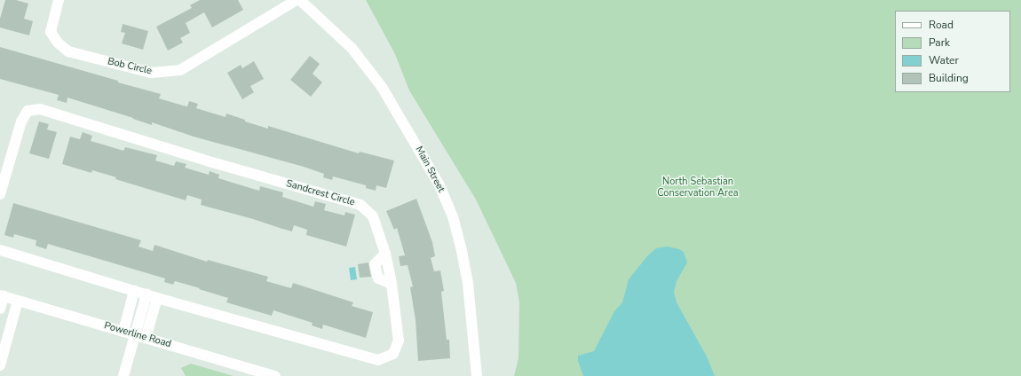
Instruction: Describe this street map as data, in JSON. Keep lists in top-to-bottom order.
{
  "streets": {
    "street": [
      "Bob Circle",
      "Main Street",
      "Sandcrest Circle",
      "Powerline Road"
    ]
  },
  "parks": ["North Sebastian Conservation Area"],
  "legend": [
    "Road",
    "Park",
    "Water",
    "Building"
  ]
}
